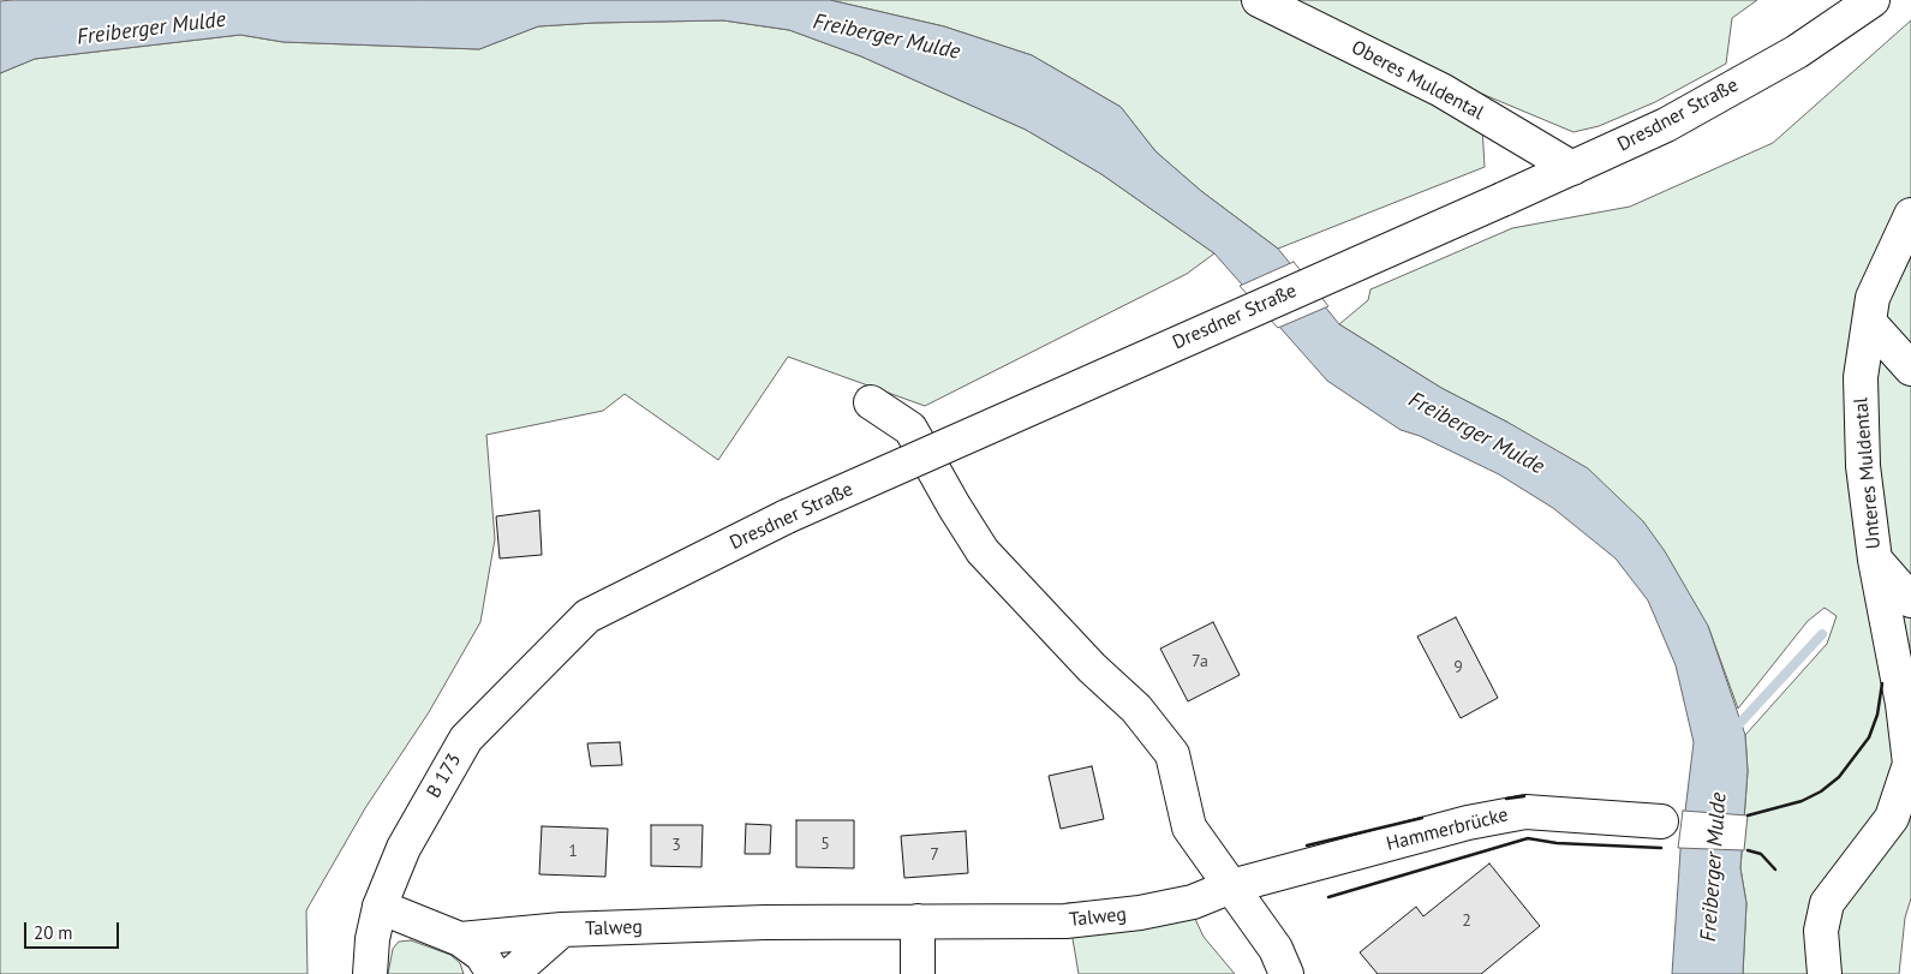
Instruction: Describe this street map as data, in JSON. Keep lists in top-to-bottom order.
{
  "streets": {
    "street": [
      "Oberes Muldental",
      "Dresdner Straße",
      "Unteres Muldental",
      "B 173",
      "Hammerbrücke",
      "Talweg"
    ]
  },
  "crossings": [
    ["Oberes Muldental", "Dresdner Straße"],
    ["Dresdner Straße", "B 173"],
    ["B 173", "Talweg"],
    ["Hammerbrücke", "Talweg"]
  ],
  "water": ["Freiberger Mulde"],
  "house_numbers": [
    "7a",
    "9",
    "5",
    "3",
    "1",
    "7",
    "2"
  ],
  "scale_bar": "20 m"
}
